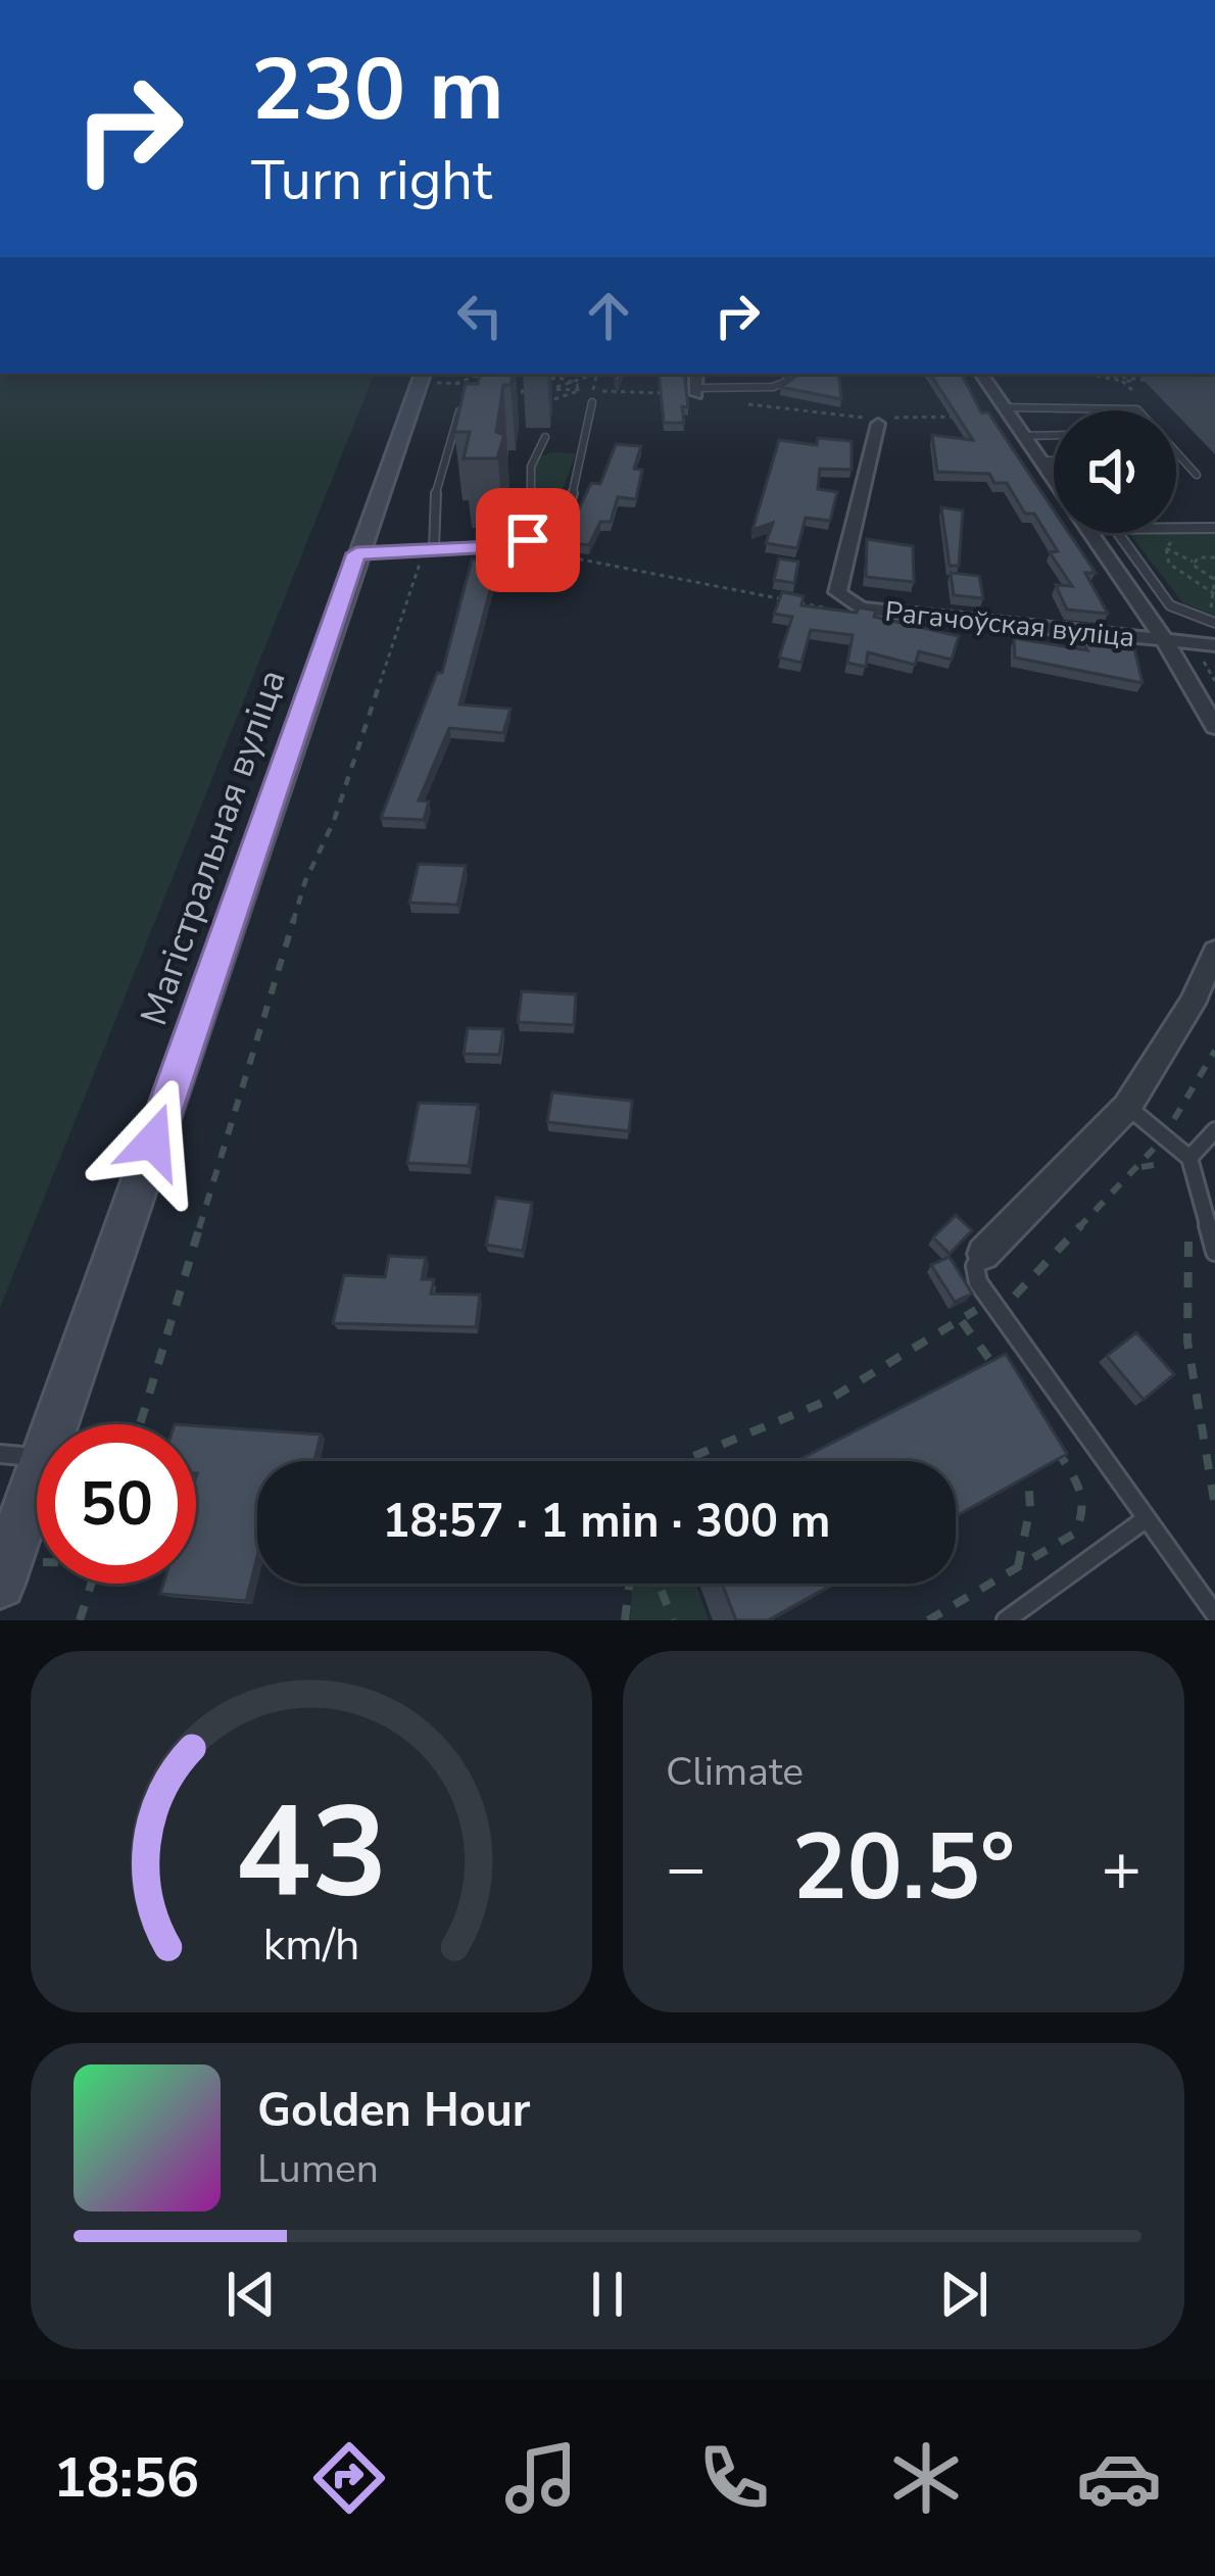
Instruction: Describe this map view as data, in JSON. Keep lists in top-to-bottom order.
{
  "streets": {
    "main road": ["Магістральная вуліца"],
    "street": ["Рагачоўская вуліца"]
  },
  "page": {
    "turn": ["230 m", "Turn right"],
    "limit": "50",
    "trip": "18:57 · 1 min · 300 m",
    "tile": "Climate",
    "heat": ["−", "20.5°", "+"],
    "song": ["Golden Hour", "Lumen"],
    "tabs": "18:56",
    "gauge": ["43", "km/h"]
  }
}
